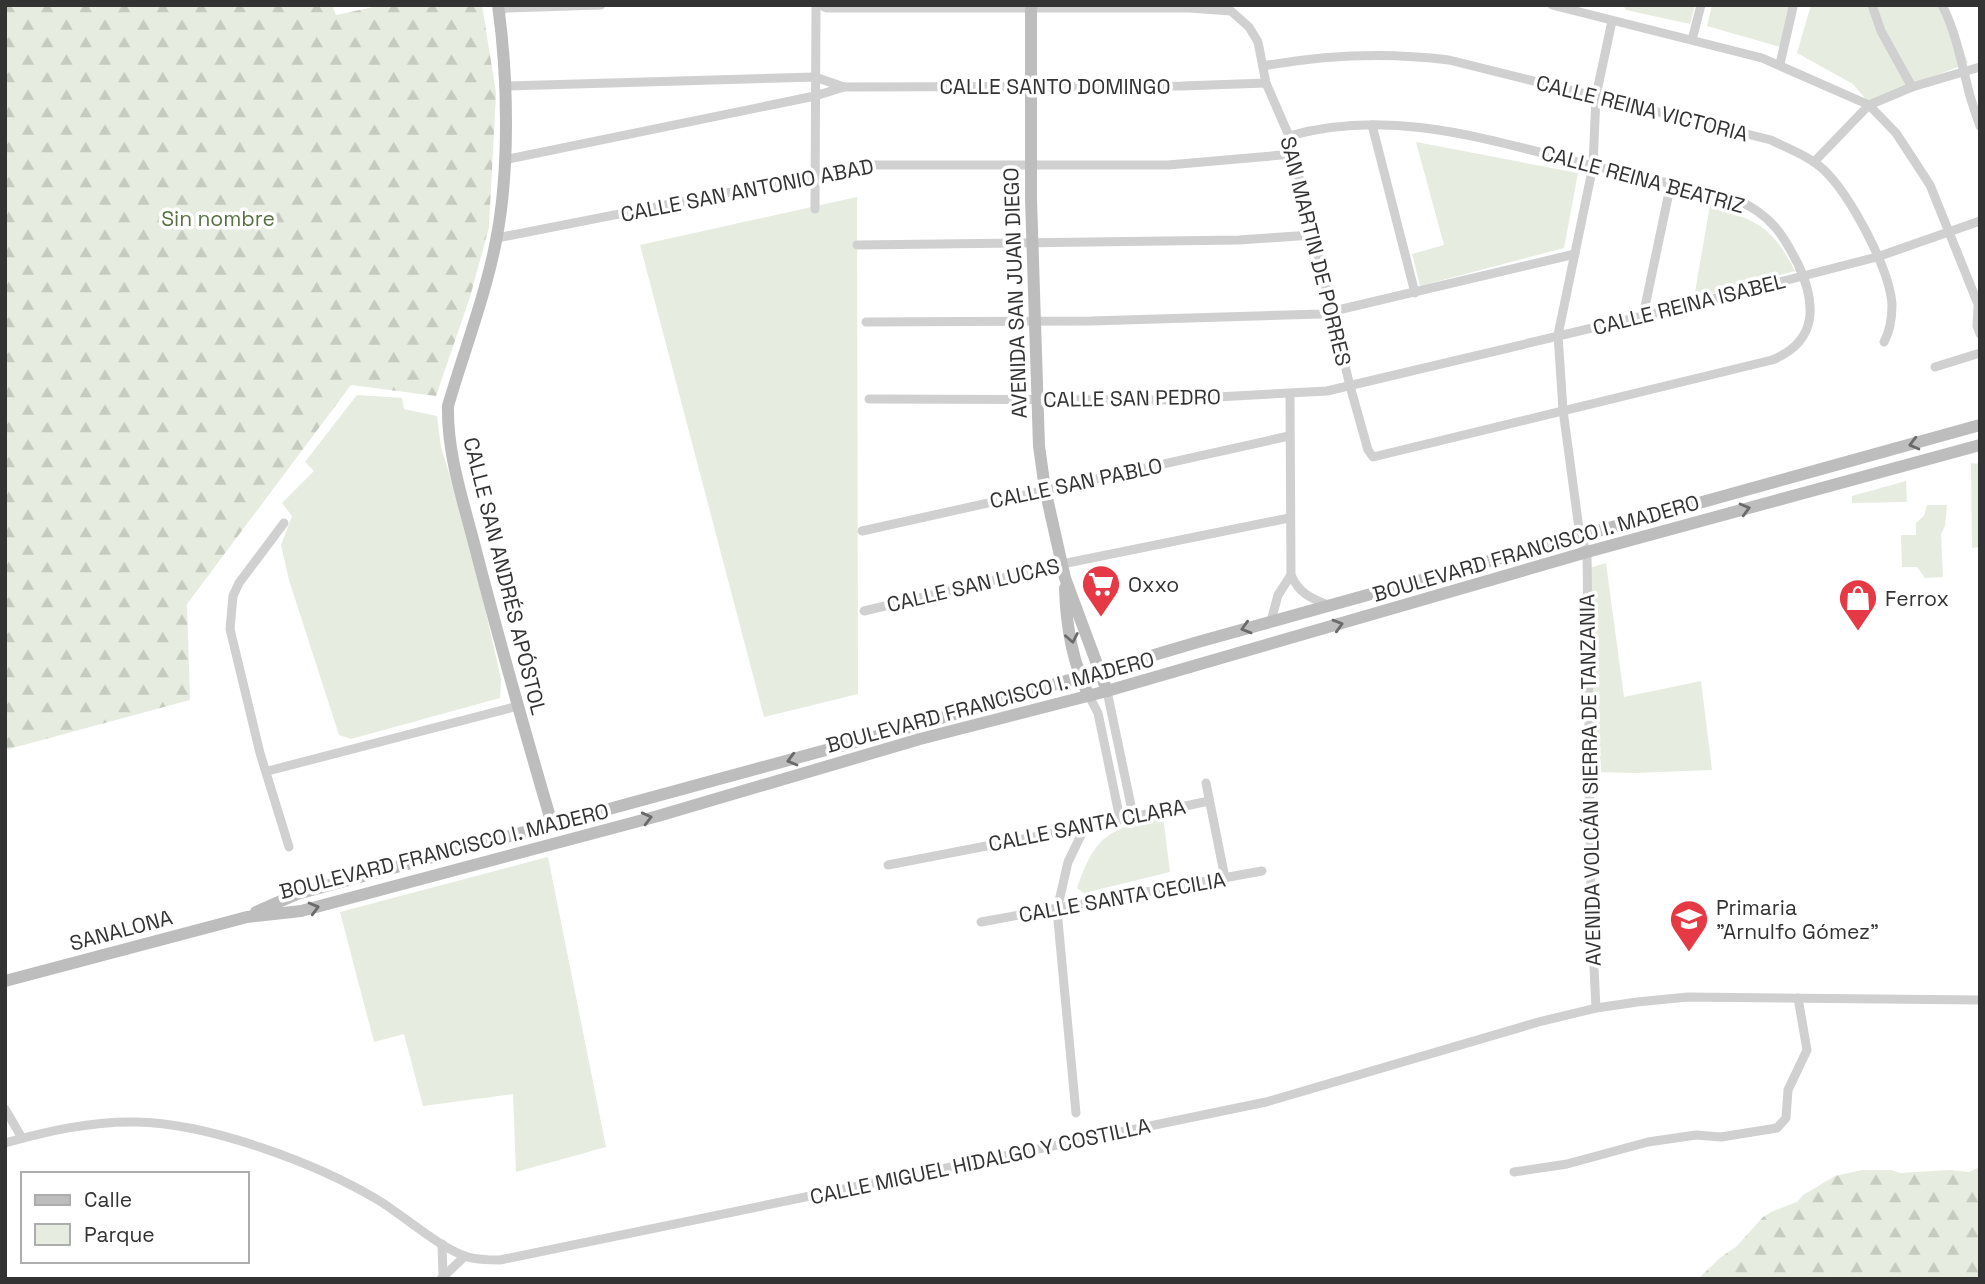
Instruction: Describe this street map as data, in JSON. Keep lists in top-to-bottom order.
{
  "streets": {
    "main road": [
      "AVENIDA SAN JUAN DIEGO",
      "BOULEVARD FRANCISCO I. MADERO",
      "CALLE SAN ANDRÉS APÓSTOL",
      "SANALONA"
    ],
    "street": [
      "CALLE SANTO DOMINGO",
      "CALLE REINA VICTORIA",
      "CALLE REINA BEATRIZ",
      "CALLE SAN ANTONIO ABAD",
      "SAN MARTIN DE PORRES",
      "CALLE REINA ISABEL",
      "CALLE SAN PEDRO",
      "CALLE SAN PABLO",
      "CALLE SAN LUCAS",
      "AVENIDA VOLCÁN SIERRA DE TANZANIA",
      "CALLE SANTA CLARA",
      "CALLE SANTA CECILIA",
      "CALLE MIGUEL HIDALGO Y COSTILLA"
    ]
  },
  "crossings": [
    ["CALLE SANTO DOMINGO", "SAN MARTIN DE PORRES"],
    ["CALLE SANTO DOMINGO", "AVENIDA SAN JUAN DIEGO"],
    ["CALLE SANTO DOMINGO", "CALLE SAN ANDRÉS APÓSTOL"],
    ["CALLE REINA VICTORIA", "SAN MARTIN DE PORRES"],
    ["CALLE REINA VICTORIA", "CALLE REINA ISABEL"],
    ["CALLE REINA BEATRIZ", "SAN MARTIN DE PORRES"],
    ["CALLE REINA BEATRIZ", "CALLE REINA ISABEL"],
    ["CALLE SAN ANTONIO ABAD", "SAN MARTIN DE PORRES"],
    ["CALLE SAN ANTONIO ABAD", "AVENIDA SAN JUAN DIEGO"],
    ["CALLE SAN ANTONIO ABAD", "CALLE SAN ANDRÉS APÓSTOL"],
    ["SAN MARTIN DE PORRES", "AVENIDA SAN JUAN DIEGO"],
    ["SAN MARTIN DE PORRES", "CALLE SAN PEDRO"],
    ["AVENIDA SAN JUAN DIEGO", "CALLE SAN PEDRO"],
    ["AVENIDA SAN JUAN DIEGO", "CALLE SAN PABLO"],
    ["AVENIDA SAN JUAN DIEGO", "BOULEVARD FRANCISCO I. MADERO"],
    ["AVENIDA SAN JUAN DIEGO", "CALLE SAN LUCAS"],
    ["CALLE REINA ISABEL", "CALLE SAN PEDRO"],
    ["BOULEVARD FRANCISCO I. MADERO", "CALLE SAN ANDRÉS APÓSTOL"],
    ["BOULEVARD FRANCISCO I. MADERO", "AVENIDA VOLCÁN SIERRA DE TANZANIA"],
    ["BOULEVARD FRANCISCO I. MADERO", "SANALONA"],
    ["AVENIDA VOLCÁN SIERRA DE TANZANIA", "CALLE MIGUEL HIDALGO Y COSTILLA"],
    ["CALLE SANTA CLARA", "CALLE SANTA CECILIA"]
  ],
  "parks": ["Sin nombre"],
  "places": {
    "supermarket": ["Oxxo"],
    "shop": ["Ferrox"],
    "school or university": ["Primaria \"Arnulfo Gómez\""]
  },
  "legend": ["Calle", "Parque"]
}
